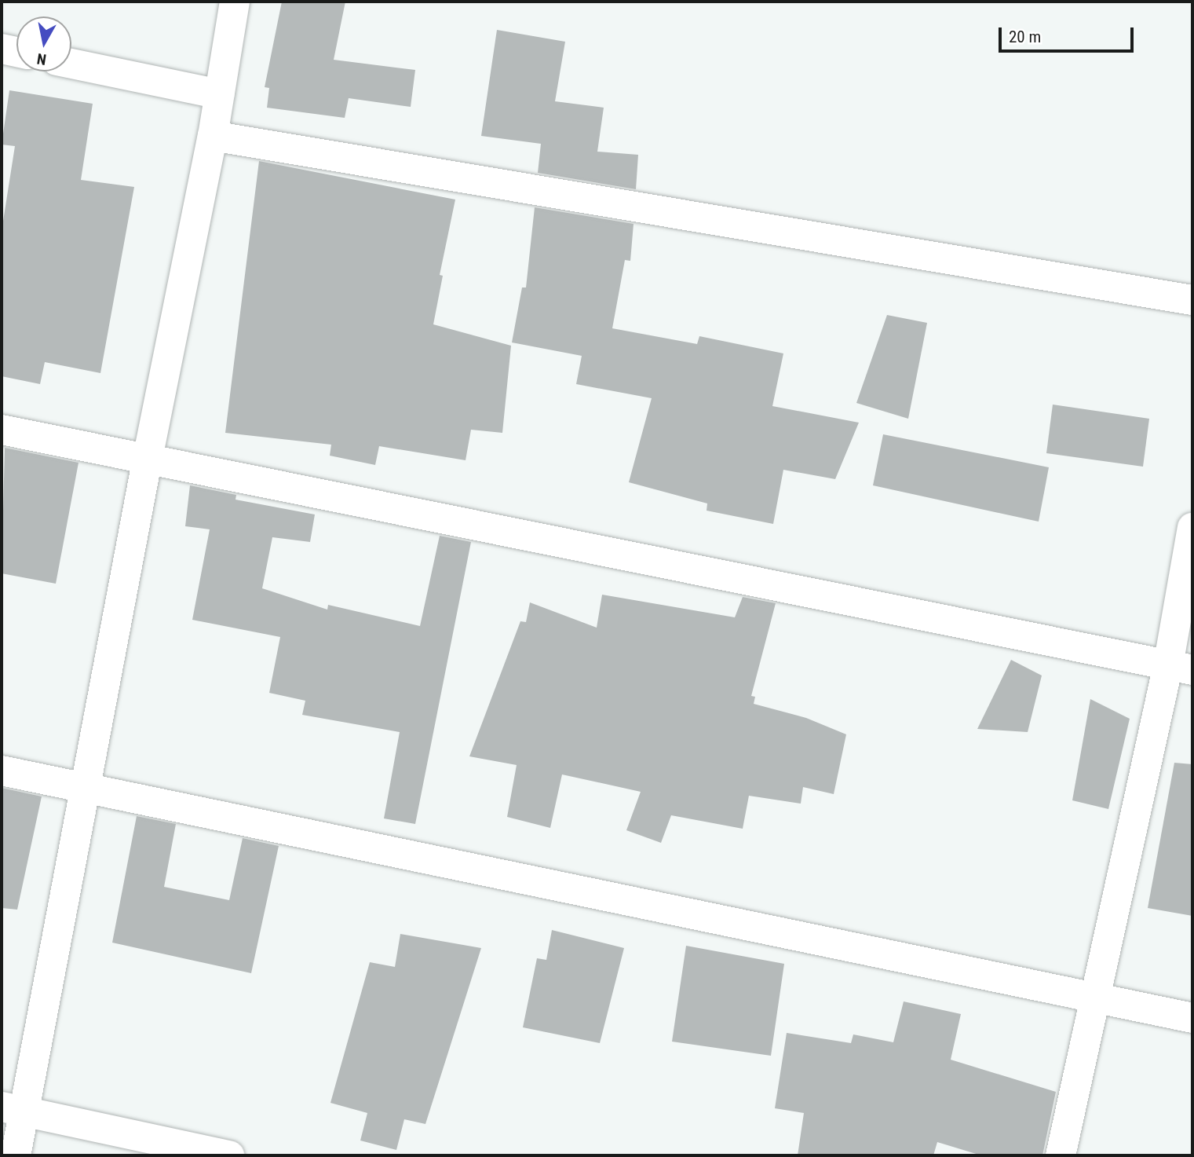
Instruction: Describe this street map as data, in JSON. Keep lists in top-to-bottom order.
{
  "scale_bar": "20 m",
  "north": "bottom"
}
